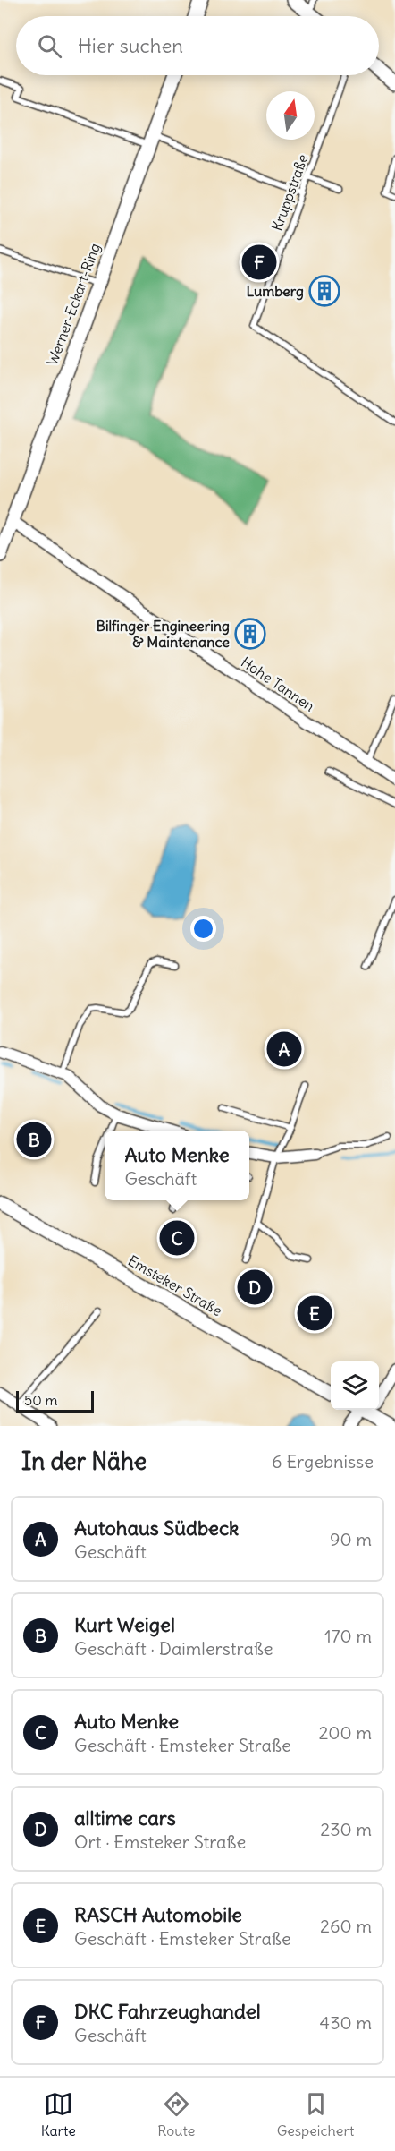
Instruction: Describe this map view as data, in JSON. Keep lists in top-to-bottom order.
{
  "streets": {
    "street": ["Werner-Eckart-Ring", "Hohe Tannen", "Emsteker Straße"],
    "lane": ["Kruppstraße"]
  },
  "crossings": [
    ["Werner-Eckart-Ring", "Hohe Tannen"]
  ],
  "places": {
    "building": ["Lumberg", "Bilfinger Engineering & Maintenance"]
  },
  "scale_bar": "50 m",
  "north": "top",
  "page": {
    "search": "Hier suchen",
    "pins": [
      "F",
      "A",
      "B",
      "C",
      "D",
      "E"
    ],
    "popup": ["Auto Menke", "Geschäft"],
    "scale": "50 m",
    "heading": ["In der Nähe", "6 Ergebnisse"],
    "list": [
      {
        "mark": "A",
        "name": "Autohaus Südbeck",
        "note": "Geschäft",
        "value": "90 m"
      },
      {
        "mark": "B",
        "name": "Kurt Weigel",
        "note": "Geschäft · Daimlerstraße",
        "value": "170 m"
      },
      {
        "mark": "C",
        "name": "Auto Menke",
        "note": "Geschäft · Emsteker Straße",
        "value": "200 m"
      },
      {
        "mark": "D",
        "name": "alltime cars",
        "note": "Ort · Emsteker Straße",
        "value": "230 m"
      },
      {
        "mark": "E",
        "name": "RASCH Automobile",
        "note": "Geschäft · Emsteker Straße",
        "value": "260 m"
      },
      {
        "mark": "F",
        "name": "DKC Fahrzeughandel",
        "note": "Geschäft",
        "value": "430 m"
      }
    ],
    "nav": ["Karte", "Route", "Gespeichert"]
  }
}
